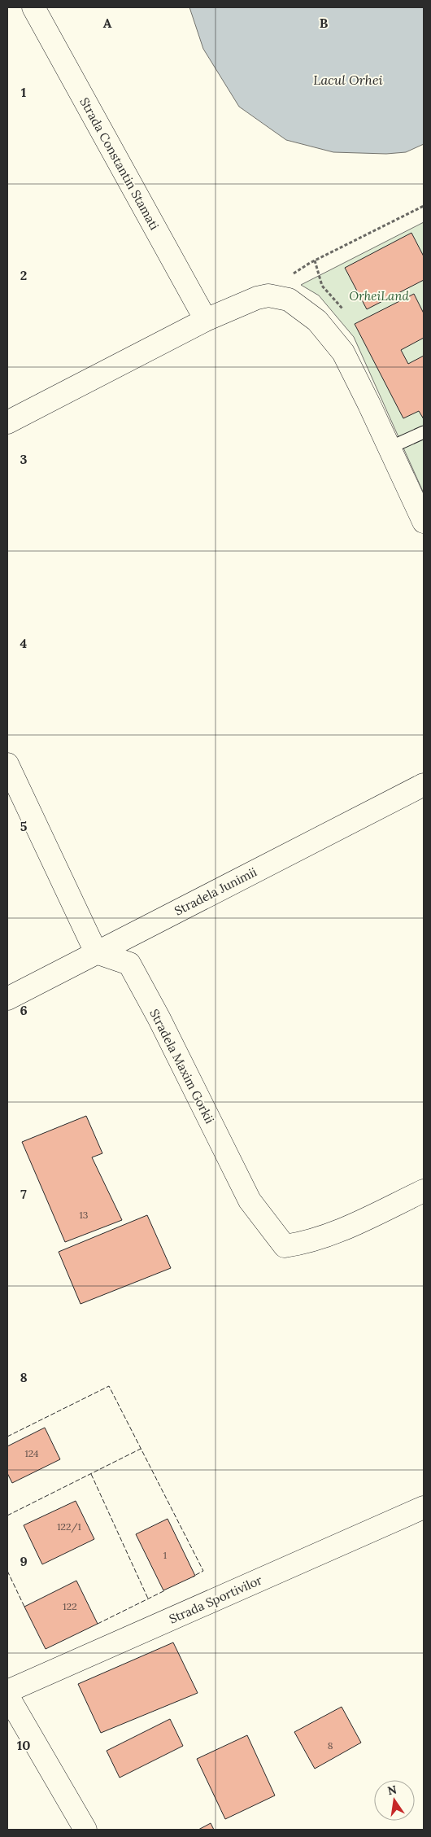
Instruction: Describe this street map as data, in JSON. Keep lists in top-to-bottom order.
{
  "streets": {
    "street": [
      "Strada Constantin Stamati",
      "Stradela Junimii",
      "Stradela Maxim Gorkii",
      "Strada Sportivilor"
    ]
  },
  "crossings": [
    ["Stradela Junimii", "Stradela Maxim Gorkii"]
  ],
  "water": ["Lacul Orhei"],
  "parks": ["OrheiLand"],
  "house_numbers": [
    "13",
    "124",
    "122/1",
    "1",
    "122",
    "8"
  ],
  "north": "top",
  "grid": {
    "columns": ["A", "B"],
    "rows": [
      "1",
      "2",
      "3",
      "4",
      "5",
      "6",
      "7",
      "8",
      "9",
      "10"
    ]
  }
}
